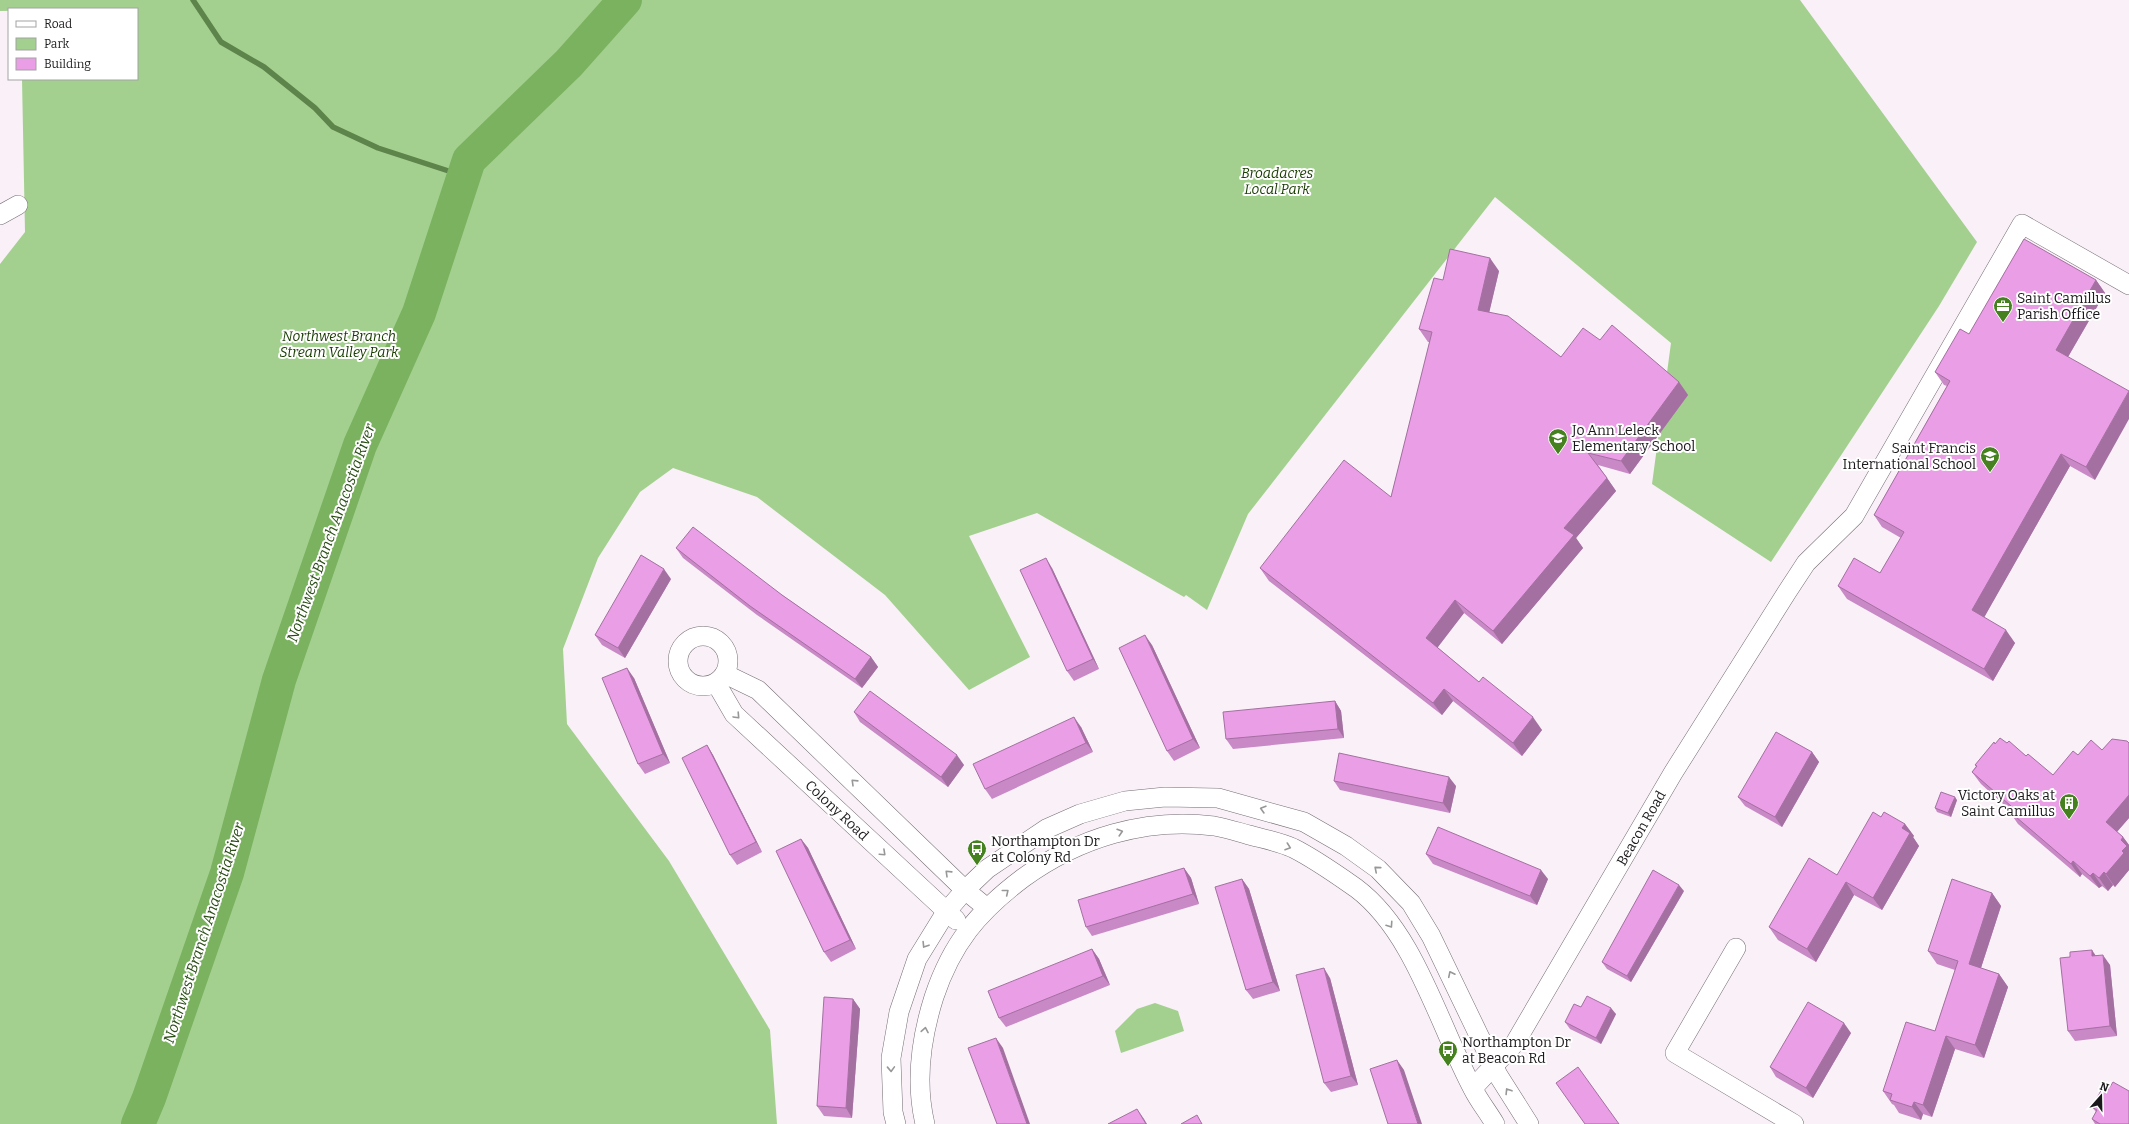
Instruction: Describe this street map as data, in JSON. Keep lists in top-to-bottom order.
{
  "streets": {
    "street": ["Colony Road", "Beacon Road"]
  },
  "water": ["Northwest Branch Anacostia River"],
  "parks": ["Broadacres Local Park", "Northwest Branch Stream Valley Park"],
  "places": {
    "office": ["Saint Camillus Parish Office"],
    "school or university": ["Jo Ann Leleck Elementary School", "Saint Francis International School"],
    "building": ["Victory Oaks at Saint Camillus"],
    "bus stop": ["Northampton Dr at Colony Rd", "Northampton Dr at Beacon Rd"]
  },
  "legend": ["Road", "Park", "Building"],
  "north": "top"
}
